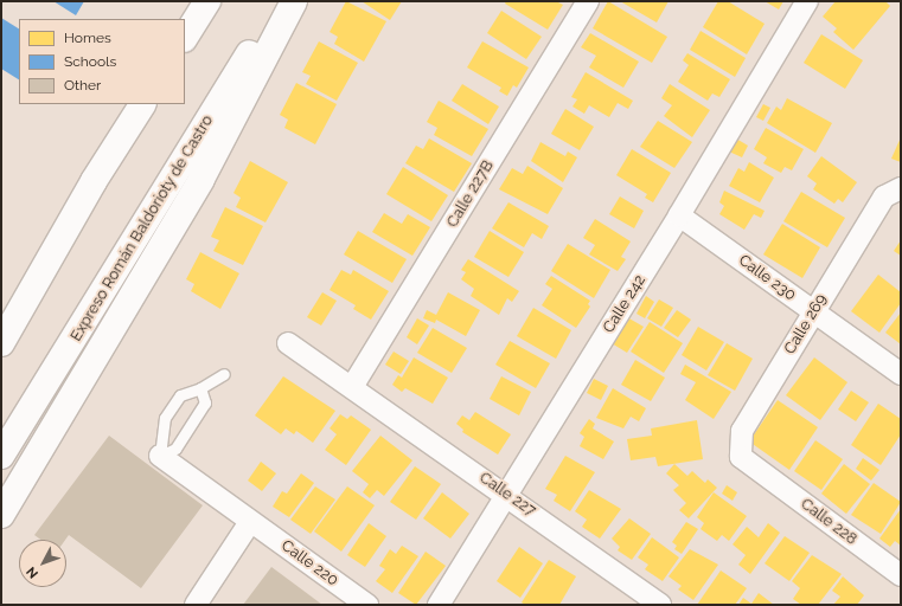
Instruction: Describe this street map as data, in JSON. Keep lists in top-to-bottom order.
{
  "streets": {
    "highway": ["Expreso Román Baldorioty de Castro"],
    "street": [
      "Calle 227B",
      "Calle 230",
      "Calle 242",
      "Calle 269",
      "Calle 227",
      "Calle 228",
      "Calle 220"
    ]
  },
  "crossings": [
    ["Calle 227B", "Calle 227"],
    ["Calle 230", "Calle 242"],
    ["Calle 230", "Calle 269"],
    ["Calle 242", "Calle 227"],
    ["Calle 269", "Calle 228"]
  ],
  "legend": ["Homes", "Schools", "Other"],
  "north": "bottom left"
}
